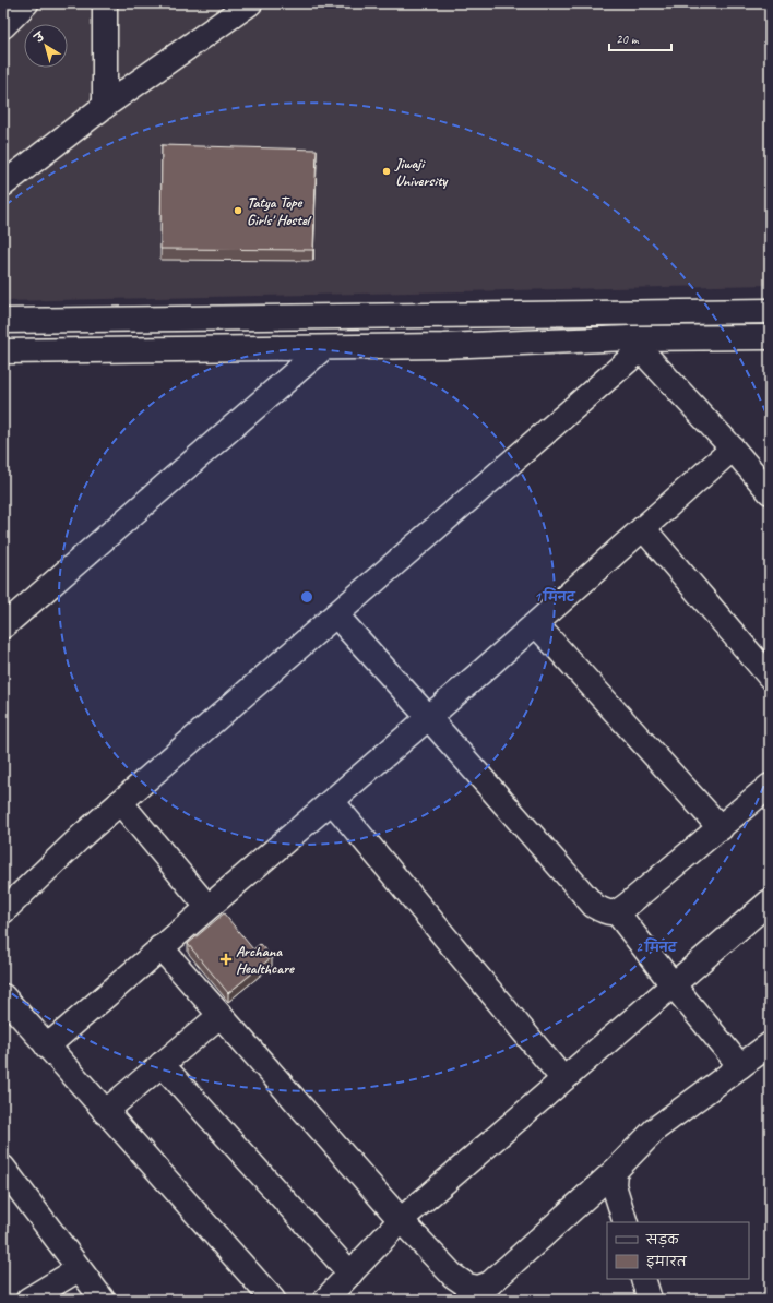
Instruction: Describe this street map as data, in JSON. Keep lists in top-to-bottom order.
{
  "places": {
    "other": ["Jiwaji University", "Tatya Tope Girls' Hostel"],
    "health": ["Archana Healthcare"]
  },
  "legend": ["सड़क", "इमारत"],
  "scale_bar": "20 m",
  "north": "top left",
  "rings": ["1 मिनट", "2 मिनट"]
}
